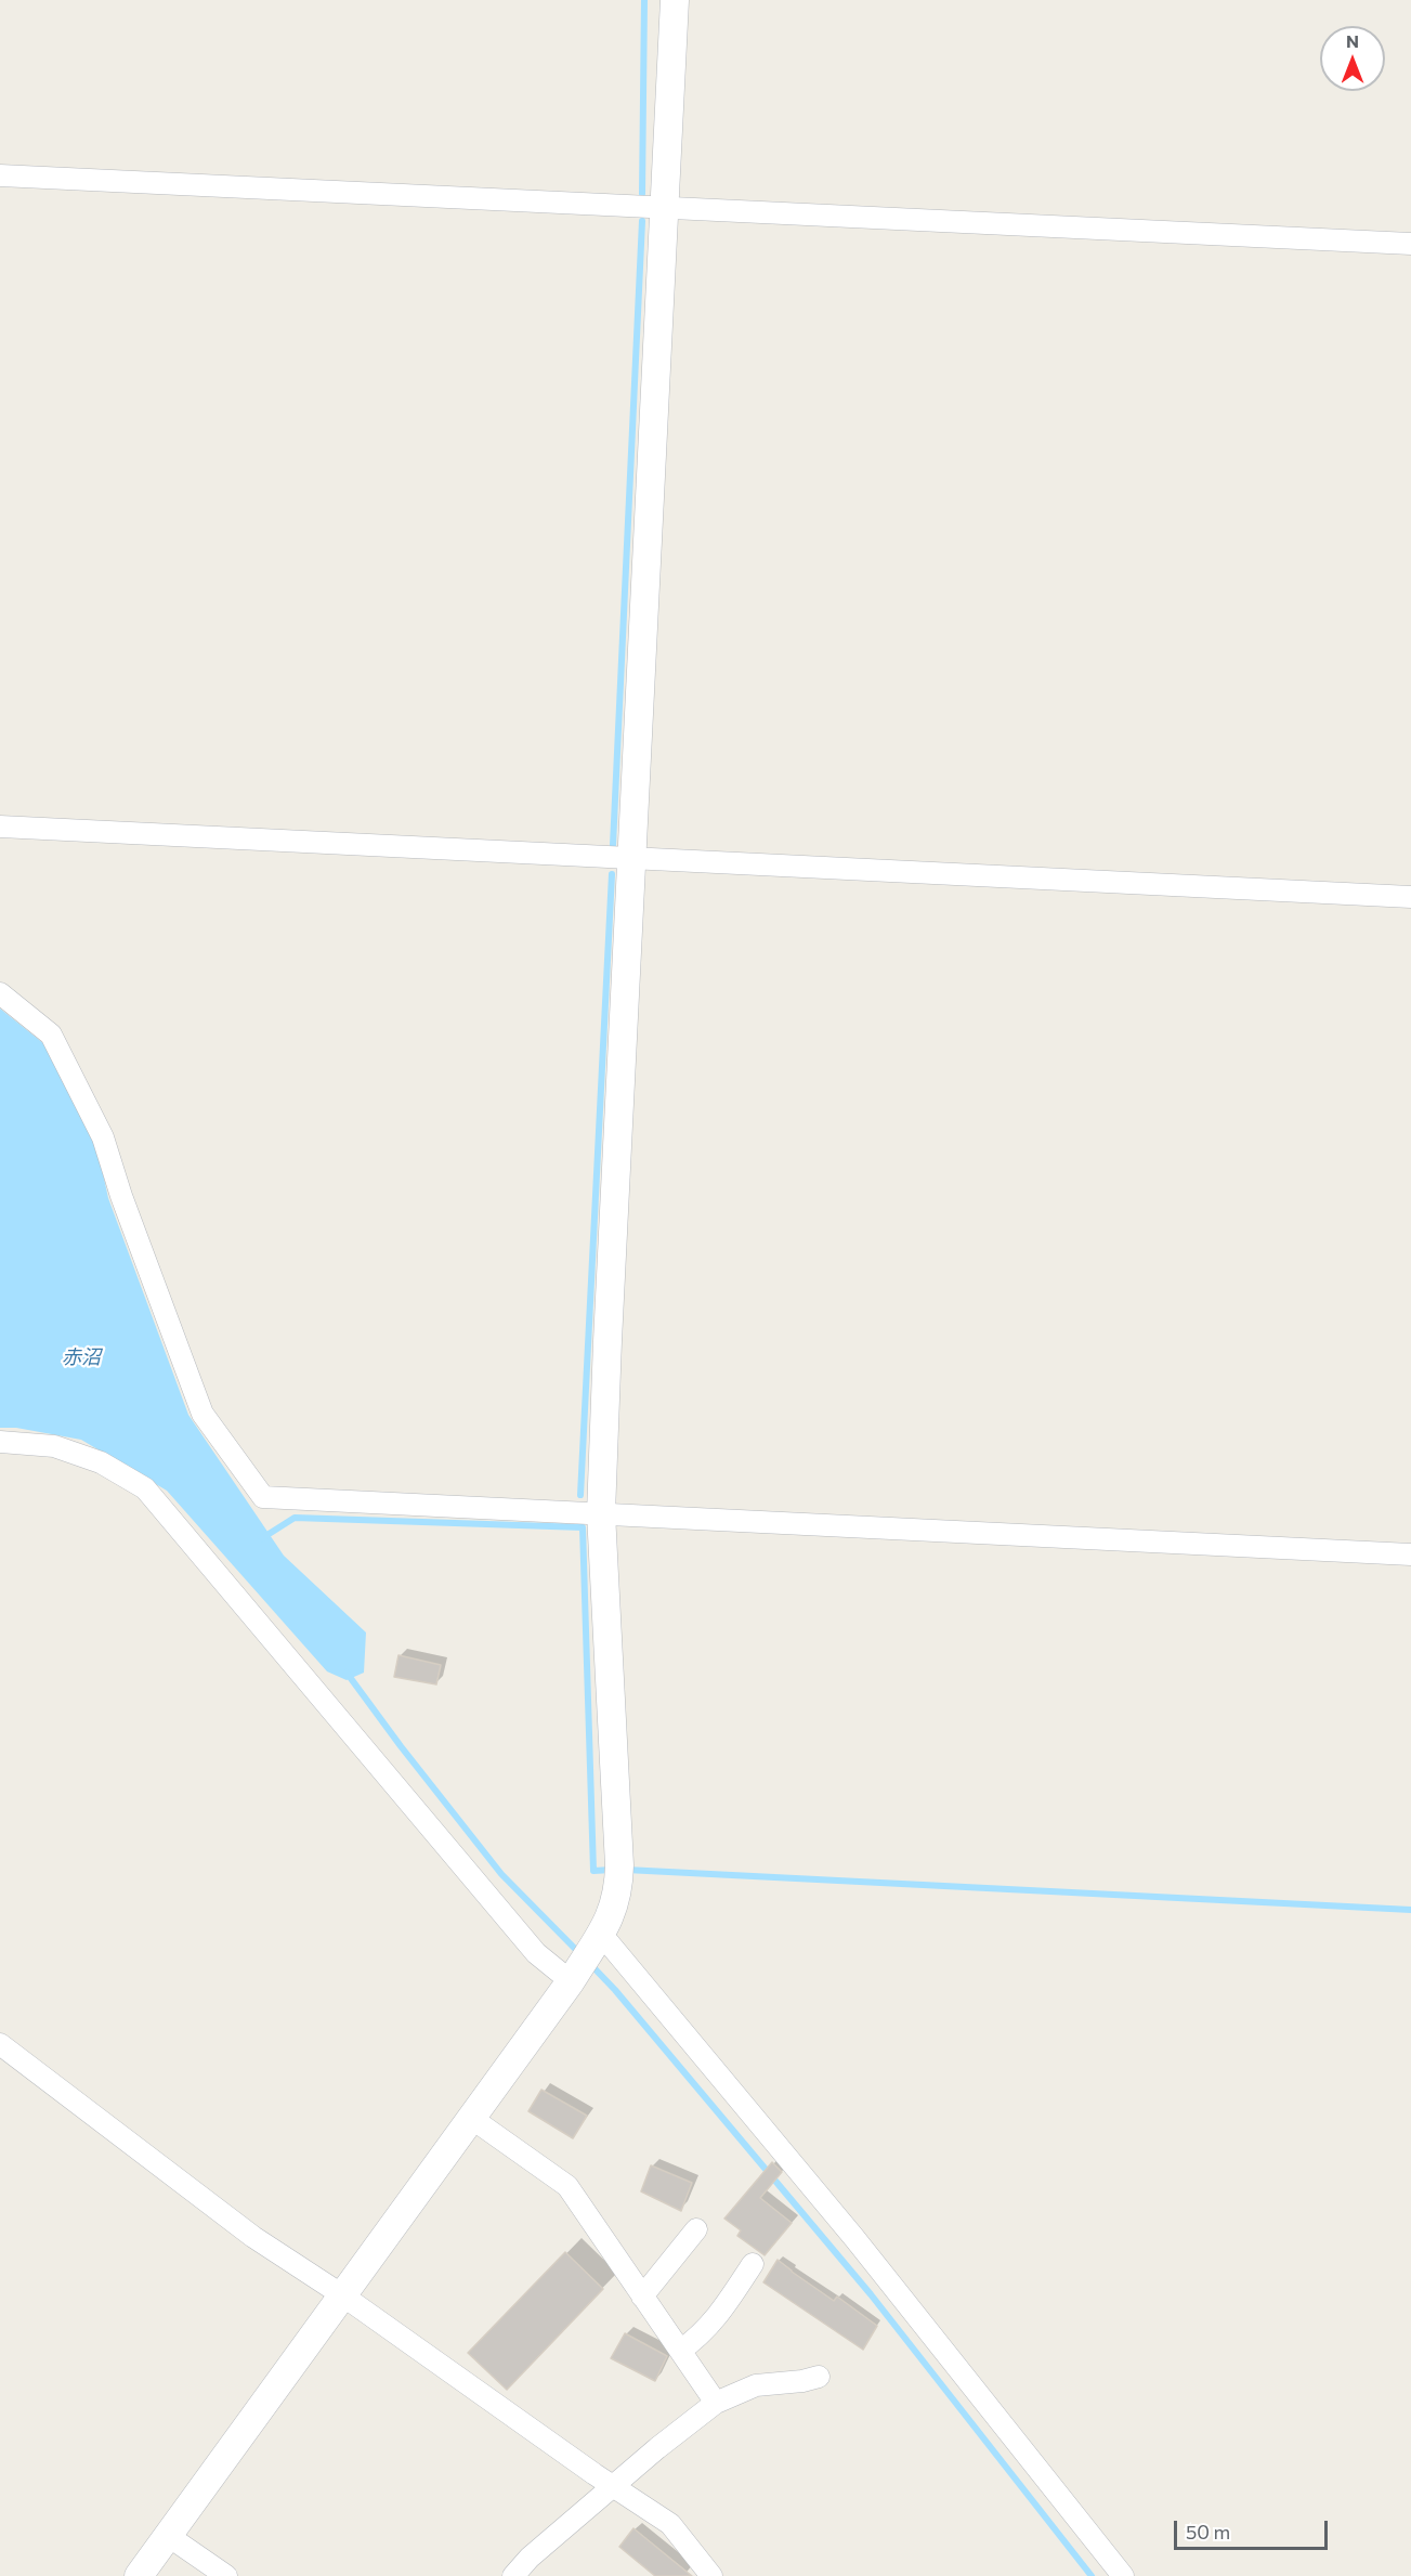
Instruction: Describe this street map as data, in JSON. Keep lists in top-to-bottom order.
{
  "water": ["赤沼"],
  "scale_bar": "50 m",
  "north": "top"
}
